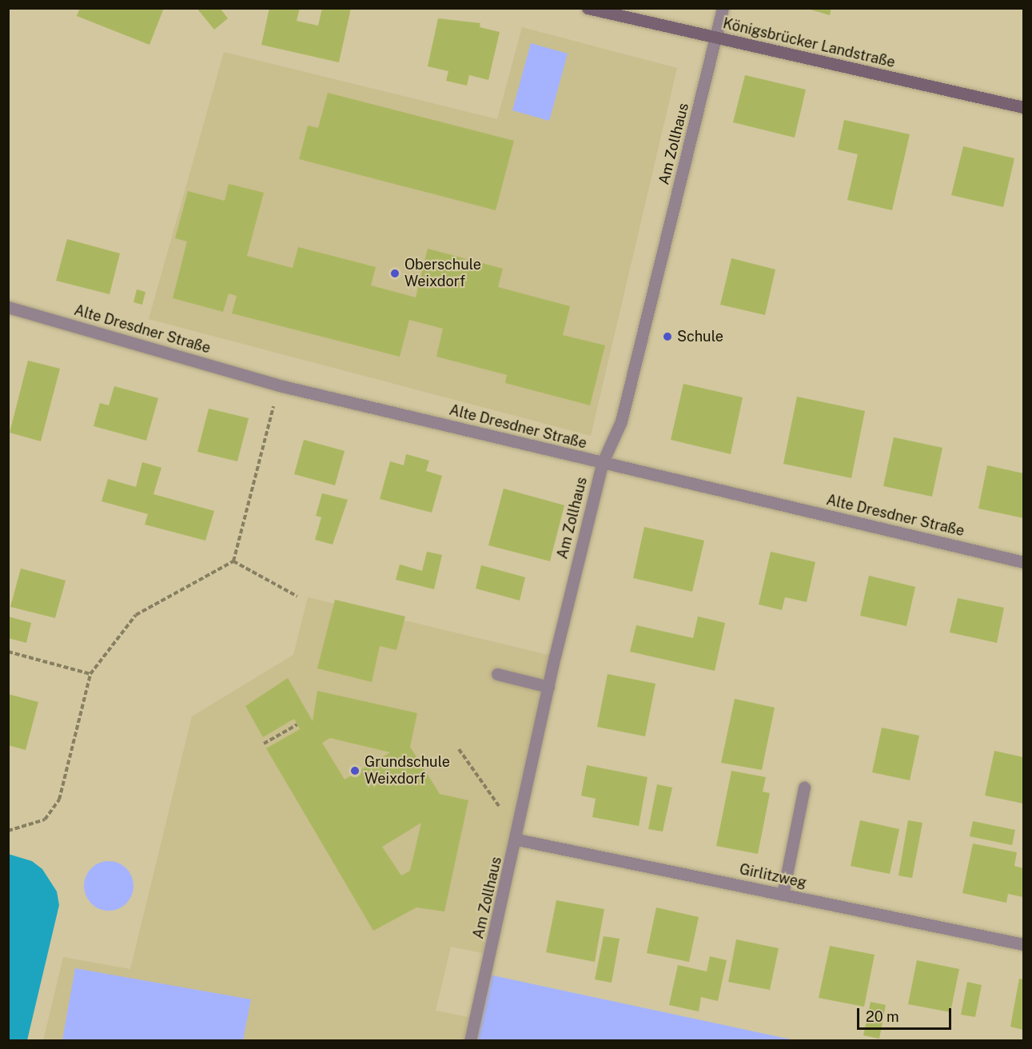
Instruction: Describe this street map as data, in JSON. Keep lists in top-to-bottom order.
{
  "streets": {
    "main road": ["Königsbrücker Landstraße"],
    "street": ["Am Zollhaus", "Alte Dresdner Straße", "Girlitzweg"]
  },
  "crossings": [
    ["Königsbrücker Landstraße", "Am Zollhaus"],
    ["Am Zollhaus", "Alte Dresdner Straße"],
    ["Am Zollhaus", "Girlitzweg"]
  ],
  "places": ["Oberschule Weixdorf", "Schule", "Grundschule Weixdorf"],
  "scale_bar": "20 m"
}
